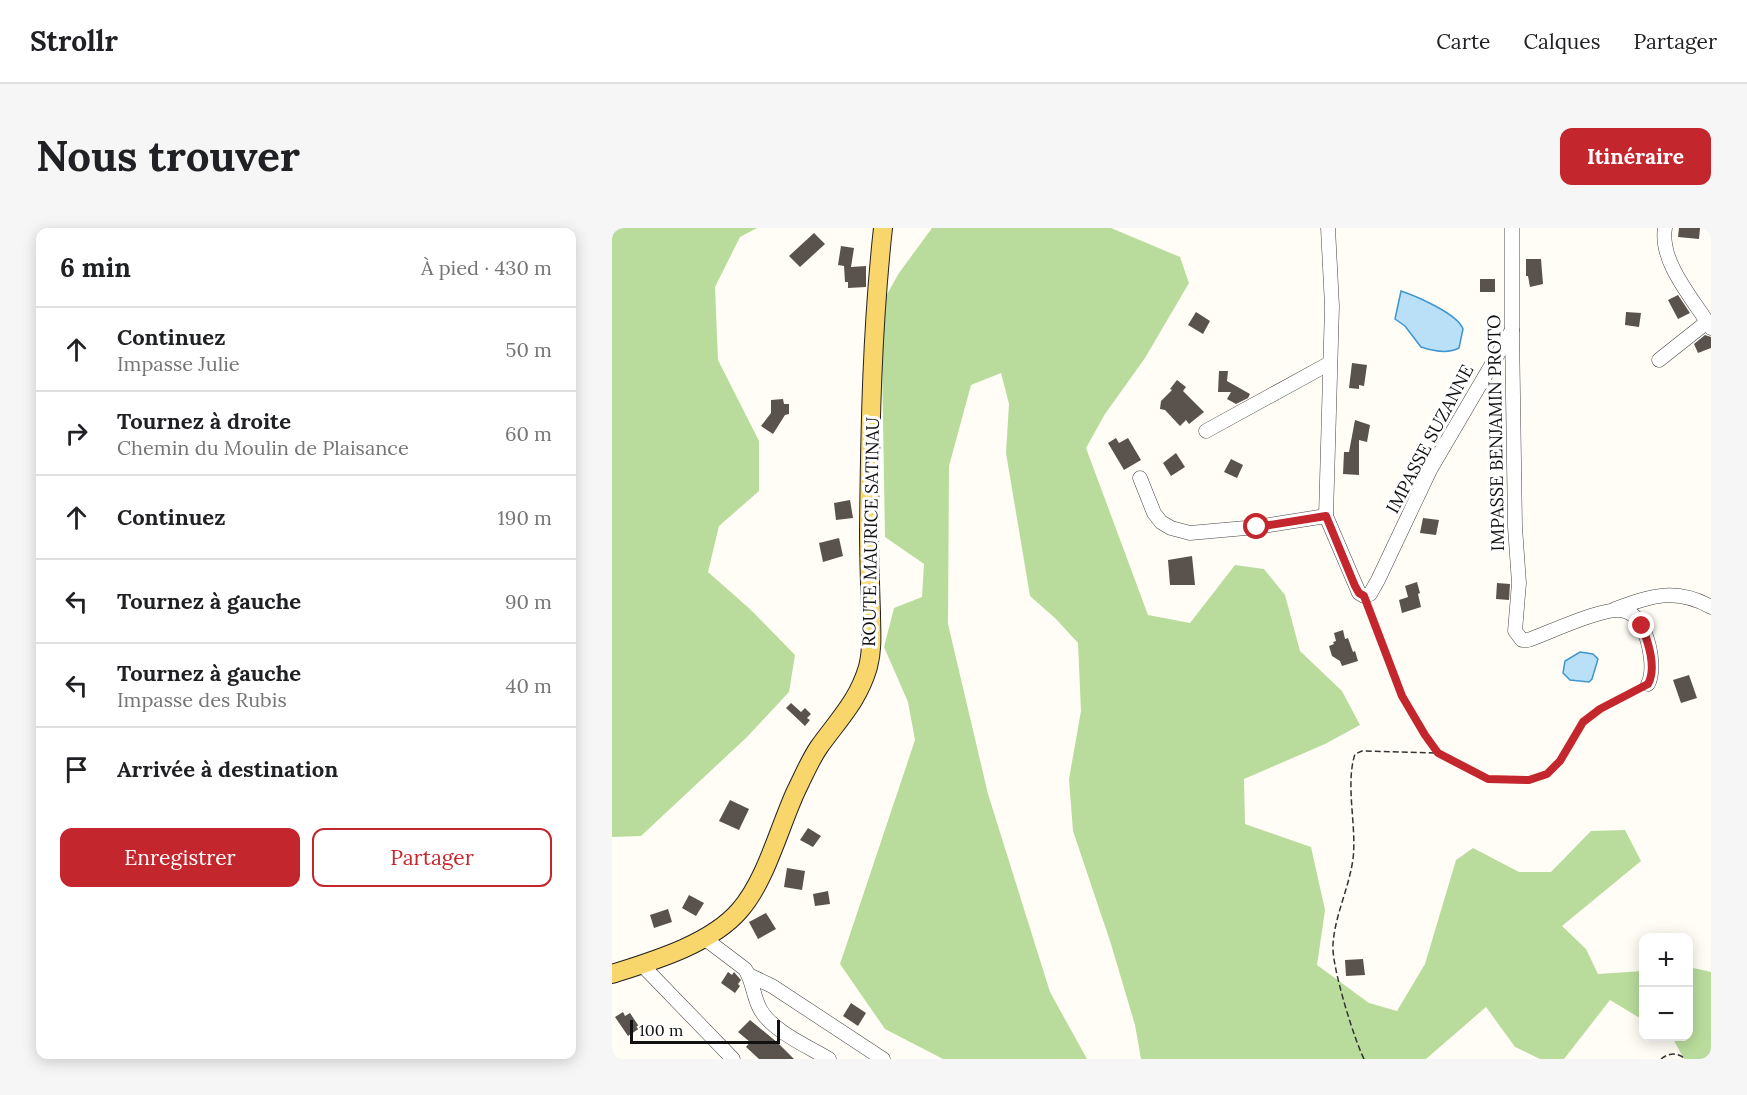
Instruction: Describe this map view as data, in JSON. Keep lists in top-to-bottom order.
{
  "streets": {
    "main road": ["ROUTE MAURICE SATINAU"],
    "street": ["IMPASSE BENJAMIN PROTO", "IMPASSE SUZANNE"]
  },
  "crossings": [
    ["IMPASSE BENJAMIN PROTO", "IMPASSE SUZANNE"]
  ],
  "scale_bar": "100 m",
  "page": {
    "header": "Strollr",
    "nav": ["Carte", "Calques", "Partager"],
    "buttons": [
      "Itinéraire",
      ["Enregistrer", "Partager"]
    ],
    "title": "Nous trouver",
    "heading": ["6 min", "À pied · 430 m"],
    "list": [
      ["Continuez", "Impasse Julie", "50 m"],
      ["Tournez à droite", "Chemin du Moulin de Plaisance", "60 m"],
      ["Continuez", "190 m"],
      ["Tournez à gauche", "90 m"],
      ["Tournez à gauche", "Impasse des Rubis", "40 m"],
      "Arrivée à destination"
    ],
    "map_buttons": ["+", "−"],
    "scale": "100 m"
  }
}
